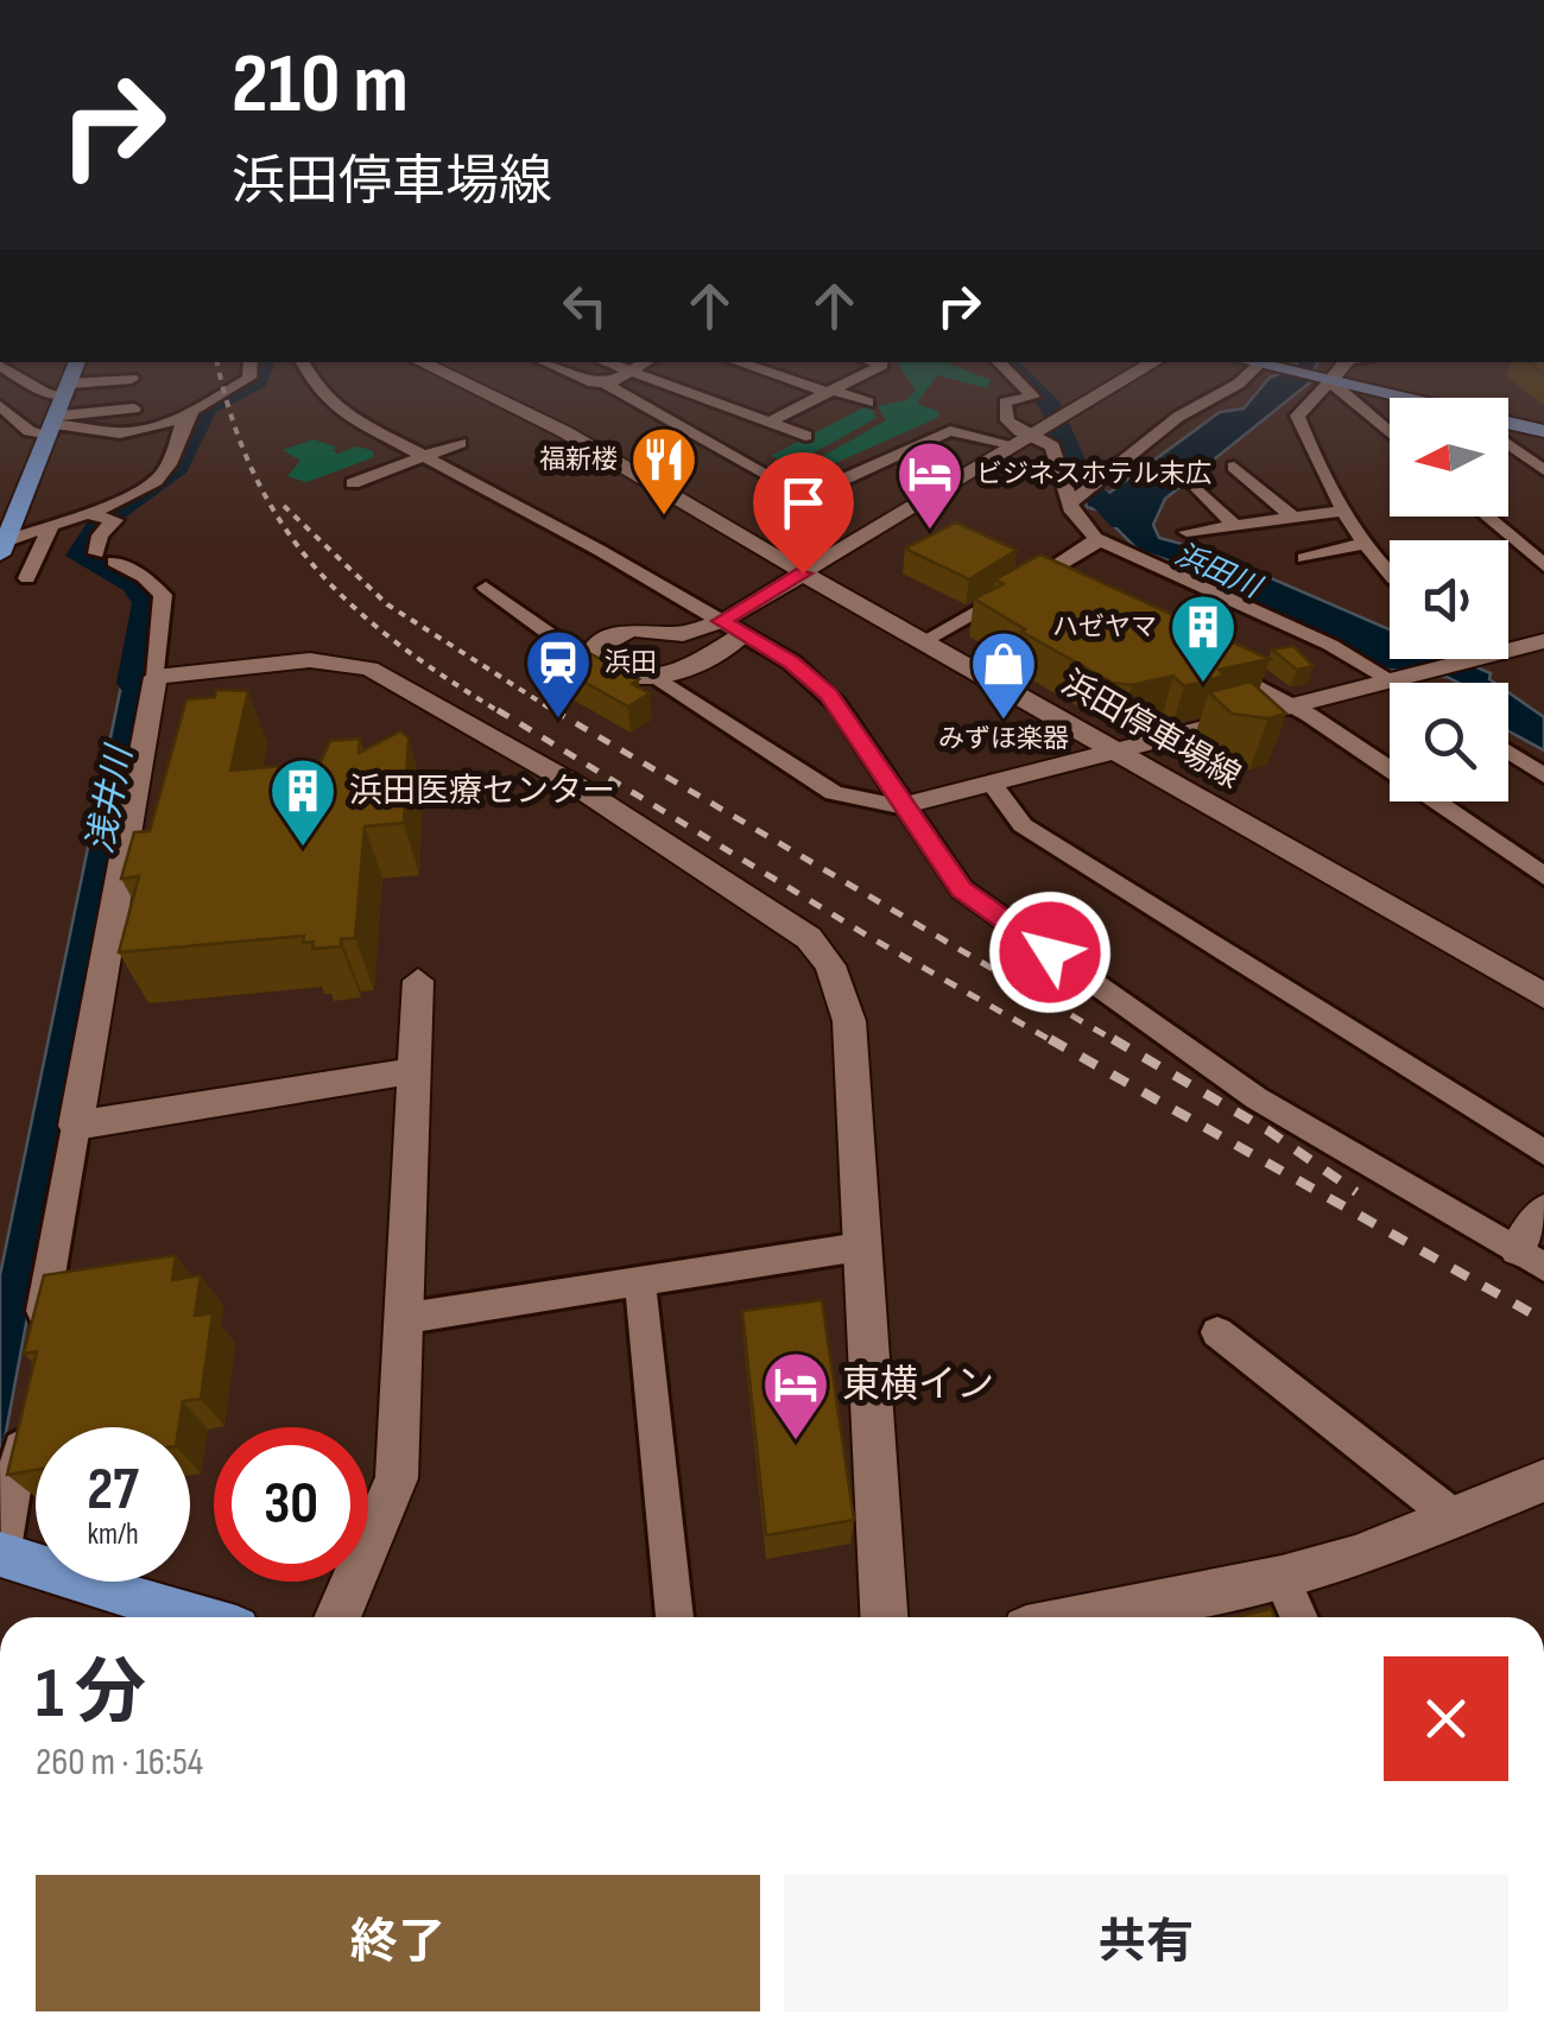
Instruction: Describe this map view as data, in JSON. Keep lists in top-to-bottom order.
{
  "streets": {
    "street": ["浜田停車場線"]
  },
  "water": ["浜田川", "浅井川"],
  "places": {
    "restaurant": ["福新楼"],
    "hotel": ["ビジネスホテル末広", "東横イン"],
    "building": ["ハゼヤマ", "浜田医療センター"],
    "station": ["浜田"],
    "shop": ["みずほ楽器"]
  },
  "north": "left",
  "page": {
    "turn": ["210 m", "浜田停車場線"],
    "speed": "27 km/h",
    "limit": "30",
    "heading": ["1 分", "260 m · 16:54"],
    "buttons": ["終了", "共有"]
  }
}
